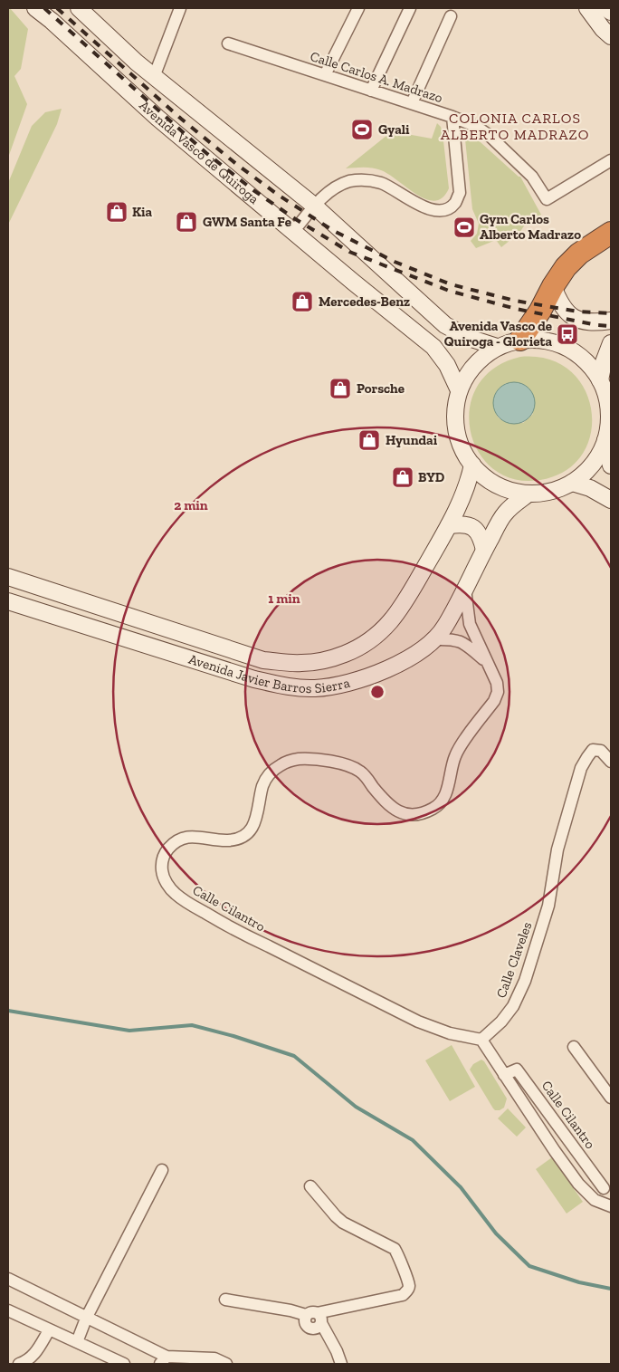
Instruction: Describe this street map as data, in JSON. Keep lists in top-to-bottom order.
{
  "streets": {
    "main road": ["Avenida Vasco de Quiroga", "Avenida Javier Barros Sierra"],
    "street": ["Calle Carlos A. Madrazo", "Calle Cilantro", "Calle Claveles"]
  },
  "crossings": [
    ["Avenida Vasco de Quiroga", "Avenida Javier Barros Sierra"],
    ["Avenida Javier Barros Sierra", "Calle Cilantro"],
    ["Calle Cilantro", "Calle Claveles"]
  ],
  "districts": ["COLONIA CARLOS ALBERTO MADRAZO"],
  "places": {
    "sports": ["Gyali", "Gym Carlos Alberto Madrazo"],
    "shop": [
      "Kia",
      "GWM Santa Fe",
      "Mercedes-Benz",
      "Porsche",
      "Hyundai",
      "BYD"
    ],
    "bus stop": ["Avenida Vasco de Quiroga - Glorieta"]
  },
  "rings": ["2 min", "1 min"]
}
